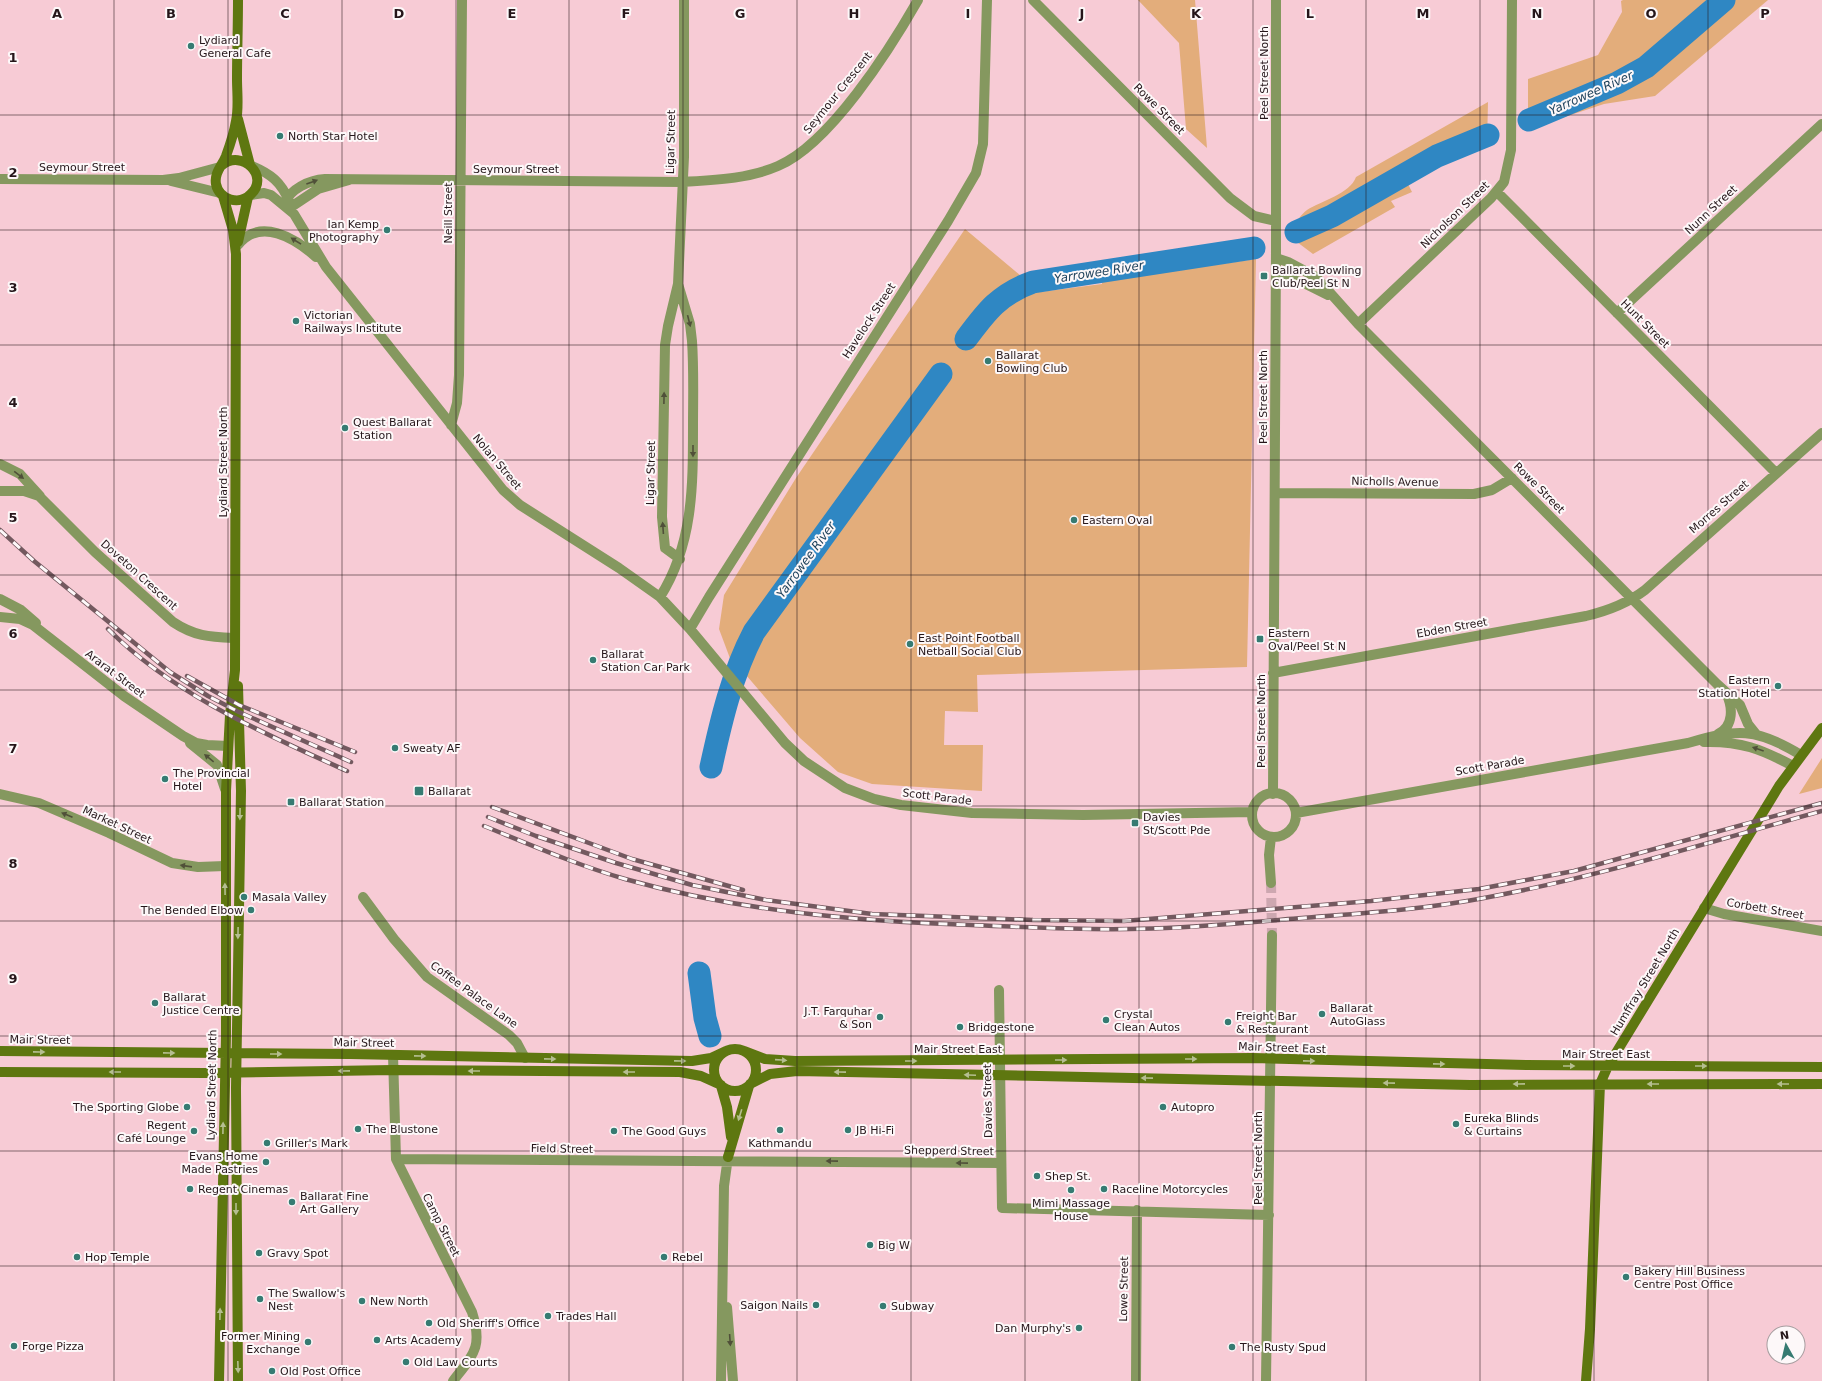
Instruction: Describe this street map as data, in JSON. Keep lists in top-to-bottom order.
{
  "streets": {
    "main road": [
      "Lydiard Street North",
      "Humffray Street North",
      "Mair Street",
      "Mair Street East"
    ],
    "street": [
      "Peel Street North",
      "Seymour Crescent",
      "Rowe Street",
      "Ligar Street",
      "Seymour Street",
      "Nunn Street",
      "Neill Street",
      "Nicholson Street",
      "Havelock Street",
      "Hunt Street",
      "Nolan Street",
      "Nicholls Avenue",
      "Morres Street",
      "Doveton Crescent",
      "Ebden Street",
      "Ararat Street",
      "Scott Parade",
      "Market Street",
      "Corbett Street",
      "Coffee Palace Lane",
      "Davies Street",
      "Field Street",
      "Shepperd Street",
      "Camp Street",
      "Lowe Street"
    ]
  },
  "crossings": [
    ["Peel Street North", "Rowe Street"],
    ["Peel Street North", "Nicholls Avenue"],
    ["Peel Street North", "Ebden Street"],
    ["Peel Street North", "Scott Parade"],
    ["Peel Street North", "Mair Street East"],
    ["Peel Street North", "Shepperd Street"],
    ["Seymour Crescent", "Ligar Street"],
    ["Seymour Crescent", "Seymour Street"],
    ["Rowe Street", "Nicholson Street"],
    ["Rowe Street", "Nicholls Avenue"],
    ["Rowe Street", "Morres Street"],
    ["Rowe Street", "Ebden Street"],
    ["Rowe Street", "Scott Parade"],
    ["Ligar Street", "Seymour Street"],
    ["Ligar Street", "Nolan Street"],
    ["Seymour Street", "Neill Street"],
    ["Seymour Street", "Lydiard Street North"],
    ["Seymour Street", "Nolan Street"],
    ["Nunn Street", "Hunt Street"],
    ["Neill Street", "Nolan Street"],
    ["Nicholson Street", "Hunt Street"],
    ["Havelock Street", "Nolan Street"],
    ["Havelock Street", "Scott Parade"],
    ["Hunt Street", "Morres Street"],
    ["Lydiard Street North", "Nolan Street"],
    ["Lydiard Street North", "Doveton Crescent"],
    ["Lydiard Street North", "Ararat Street"],
    ["Lydiard Street North", "Market Street"],
    ["Lydiard Street North", "Mair Street"],
    ["Nolan Street", "Scott Parade"],
    ["Morres Street", "Ebden Street"],
    ["Scott Parade", "Humffray Street North"],
    ["Corbett Street", "Humffray Street North"],
    ["Humffray Street North", "Mair Street East"],
    ["Coffee Palace Lane", "Mair Street"],
    ["Mair Street", "Mair Street East"],
    ["Mair Street", "Camp Street"],
    ["Mair Street East", "Davies Street"],
    ["Davies Street", "Shepperd Street"],
    ["Field Street", "Shepperd Street"],
    ["Field Street", "Camp Street"],
    ["Shepperd Street", "Lowe Street"]
  ],
  "one_way": ["Market Street", "Shepperd Street"],
  "water": ["Yarrowee River"],
  "places": {
    "other": [
      "Lydiard General Cafe",
      "North Star Hotel",
      "Ian Kemp Photography",
      "Victorian Railways Institute",
      "Ballarat Bowling Club",
      "Quest Ballarat Station",
      "Eastern Oval",
      "East Point Football Netball Social Club",
      "Ballarat Station Car Park",
      "Eastern Station Hotel",
      "Sweaty AF",
      "The Provincial Hotel",
      "Masala Valley",
      "The Bended Elbow",
      "Ballarat Justice Centre",
      "Ballarat AutoGlass",
      "J.T. Farquhar & Son",
      "Crystal Clean Autos",
      "Freight Bar & Restaurant",
      "Bridgestone",
      "The Sporting Globe",
      "Autopro",
      "Eureka Blinds & Curtains",
      "The Blustone",
      "Kathmandu",
      "JB Hi-Fi",
      "Regent Café Lounge",
      "The Good Guys",
      "Griller's Mark",
      "Evans Home Made Pastries",
      "Shep St.",
      "Regent Cinemas",
      "Raceline Motorcycles",
      "Mimi Massage House",
      "Ballarat Fine Art Gallery",
      "Big W",
      "Gravy Spot",
      "Hop Temple",
      "Rebel",
      "Bakery Hill Business Centre Post Office",
      "The Swallow's Nest",
      "New North",
      "Saigon Nails",
      "Subway",
      "Trades Hall",
      "Old Sheriff's Office",
      "Dan Murphy's",
      "Arts Academy",
      "Former Mining Exchange",
      "Forge Pizza",
      "The Rusty Spud",
      "Old Law Courts",
      "Old Post Office"
    ],
    "transit": [
      "Ballarat Bowling Club/Peel St N",
      "Eastern Oval/Peel St N",
      "Ballarat",
      "Ballarat Station",
      "Davies St/Scott Pde"
    ]
  },
  "north": "top",
  "grid": {
    "columns": [
      "A",
      "B",
      "C",
      "D",
      "E",
      "F",
      "G",
      "H",
      "I",
      "J",
      "K",
      "L",
      "M",
      "N",
      "O",
      "P"
    ],
    "rows": [
      "1",
      "2",
      "3",
      "4",
      "5",
      "6",
      "7",
      "8",
      "9"
    ]
  }
}
